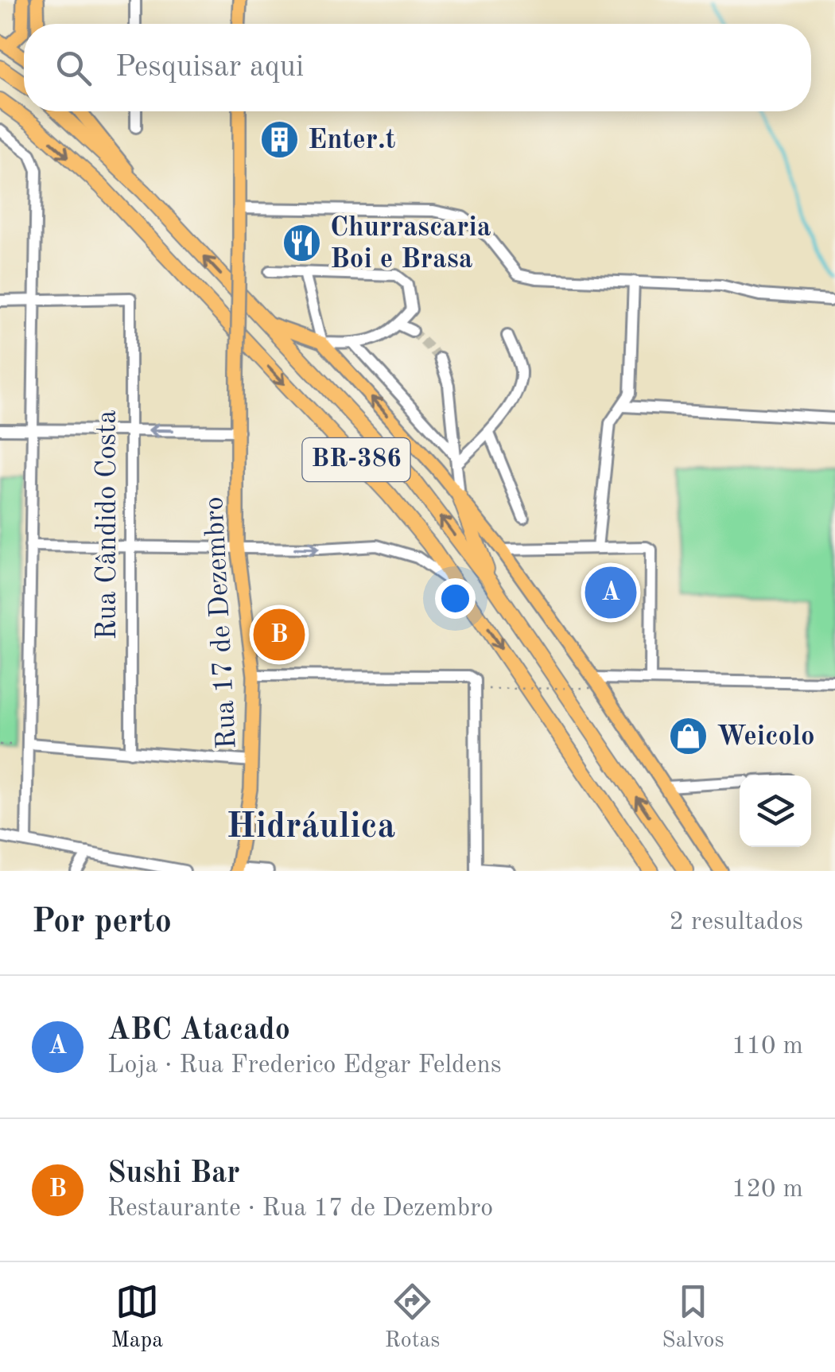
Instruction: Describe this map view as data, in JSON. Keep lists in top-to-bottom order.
{
  "streets": {
    "highway": ["BR-386"],
    "main road": ["Rua 17 de Dezembro"],
    "street": ["Rua Cândido Costa"]
  },
  "districts": ["Hidráulica"],
  "places": {
    "building": ["Enter.t"],
    "restaurant": ["Churrascaria Boi e Brasa"],
    "shop": ["Weicolo"]
  },
  "page": {
    "search": "Pesquisar aqui",
    "pins": ["A", "B"],
    "heading": ["Por perto", "2 resultados"],
    "list": [
      {
        "mark": "A",
        "name": "ABC Atacado",
        "note": "Loja · Rua Frederico Edgar Feldens",
        "value": "110 m"
      },
      {
        "mark": "B",
        "name": "Sushi Bar",
        "note": "Restaurante · Rua 17 de Dezembro",
        "value": "120 m"
      }
    ],
    "nav": ["Mapa", "Rotas", "Salvos"]
  }
}
